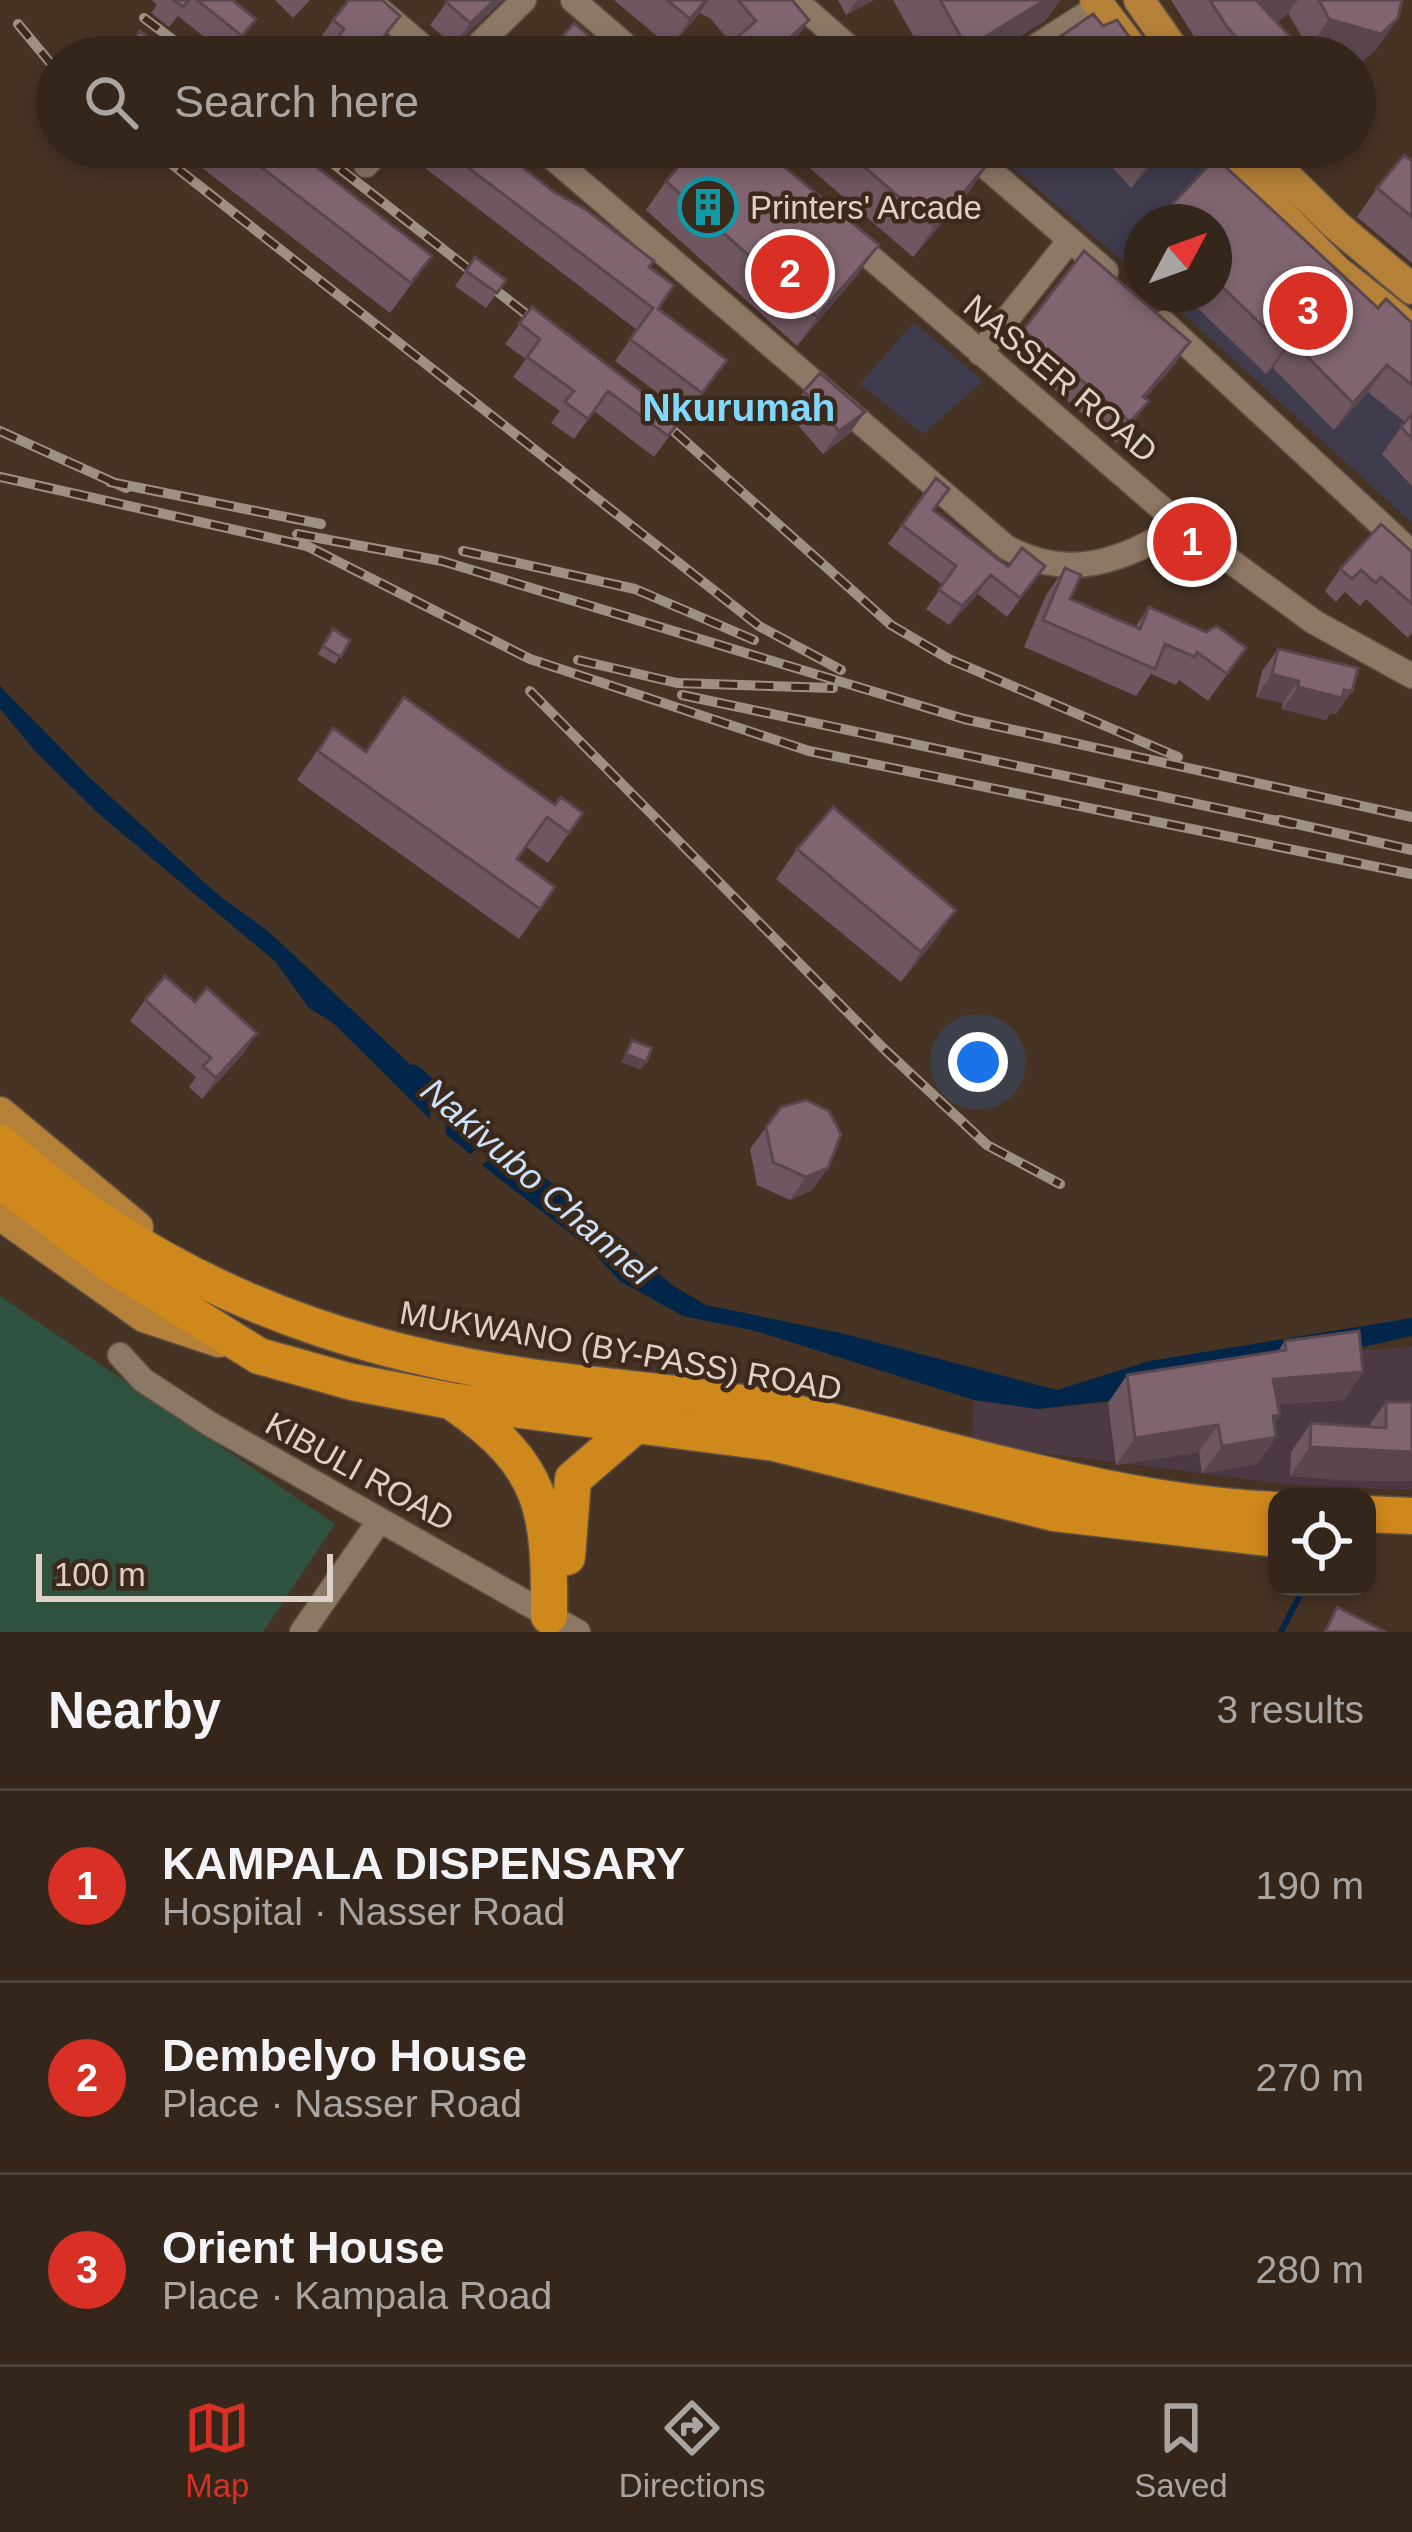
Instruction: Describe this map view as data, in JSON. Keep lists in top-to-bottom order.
{
  "streets": {
    "highway": ["MUKWANO (BY-PASS) ROAD"],
    "street": ["NASSER ROAD", "KIBULI ROAD"]
  },
  "districts": ["Nkurumah"],
  "water": ["Nakivubo Channel"],
  "places": {
    "building": ["Printers' Arcade"]
  },
  "scale_bar": "100 m",
  "north": "top right",
  "page": {
    "search": "Search here",
    "pins": ["2", "3", "1"],
    "scale": "100 m",
    "heading": ["Nearby", "3 results"],
    "list": [
      {
        "mark": "1",
        "name": "KAMPALA DISPENSARY",
        "note": "Hospital · Nasser Road",
        "value": "190 m"
      },
      {
        "mark": "2",
        "name": "Dembelyo House",
        "note": "Place · Nasser Road",
        "value": "270 m"
      },
      {
        "mark": "3",
        "name": "Orient House",
        "note": "Place · Kampala Road",
        "value": "280 m"
      }
    ],
    "nav": ["Map", "Directions", "Saved"]
  }
}
